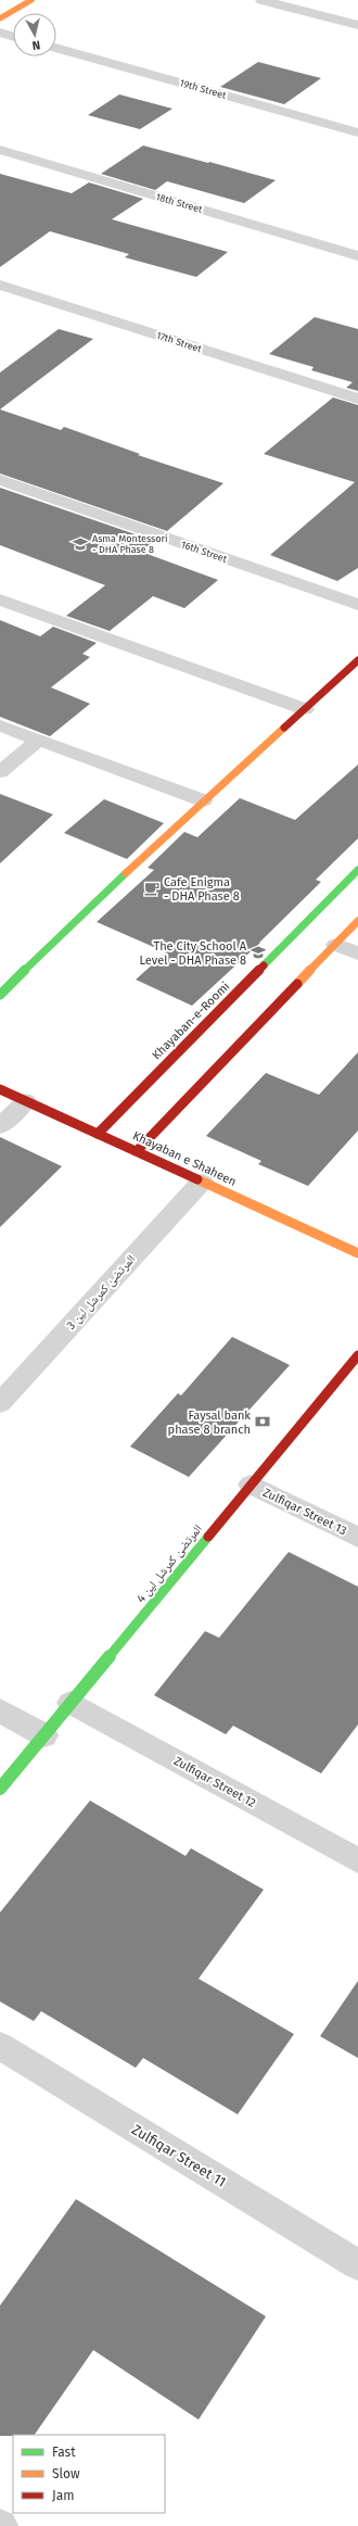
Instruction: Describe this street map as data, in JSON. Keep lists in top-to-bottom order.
{
  "streets": {
    "street": [
      "19th Street",
      "18th Street",
      "17th Street",
      "16th Street",
      "Khayaban-e-Roomi",
      "Khayaban e Shaheen",
      "المرتضیٰ کمرشل لین 3",
      "Zulfiqar Street 13",
      "المرتضیٰ کمرشل لین 4",
      "Zulfiqar Street 12",
      "Zulfiqar Street 11"
    ]
  },
  "crossings": [
    ["Khayaban-e-Roomi", "Khayaban e Shaheen"],
    ["Khayaban e Shaheen", "المرتضیٰ کمرشل لین 3"],
    ["Zulfiqar Street 13", "المرتضیٰ کمرشل لین 4"],
    ["المرتضیٰ کمرشل لین 4", "Zulfiqar Street 12"]
  ],
  "places": {
    "school or university": ["Asma Montessori - DHA Phase 8", "The City School A Level - DHA Phase 8"],
    "cafe": ["Cafe Enigma - DHA Phase 8"],
    "bank": ["Faysal bank phase 8 branch"]
  },
  "legend": ["Fast", "Slow", "Jam"],
  "north": "bottom"
}
